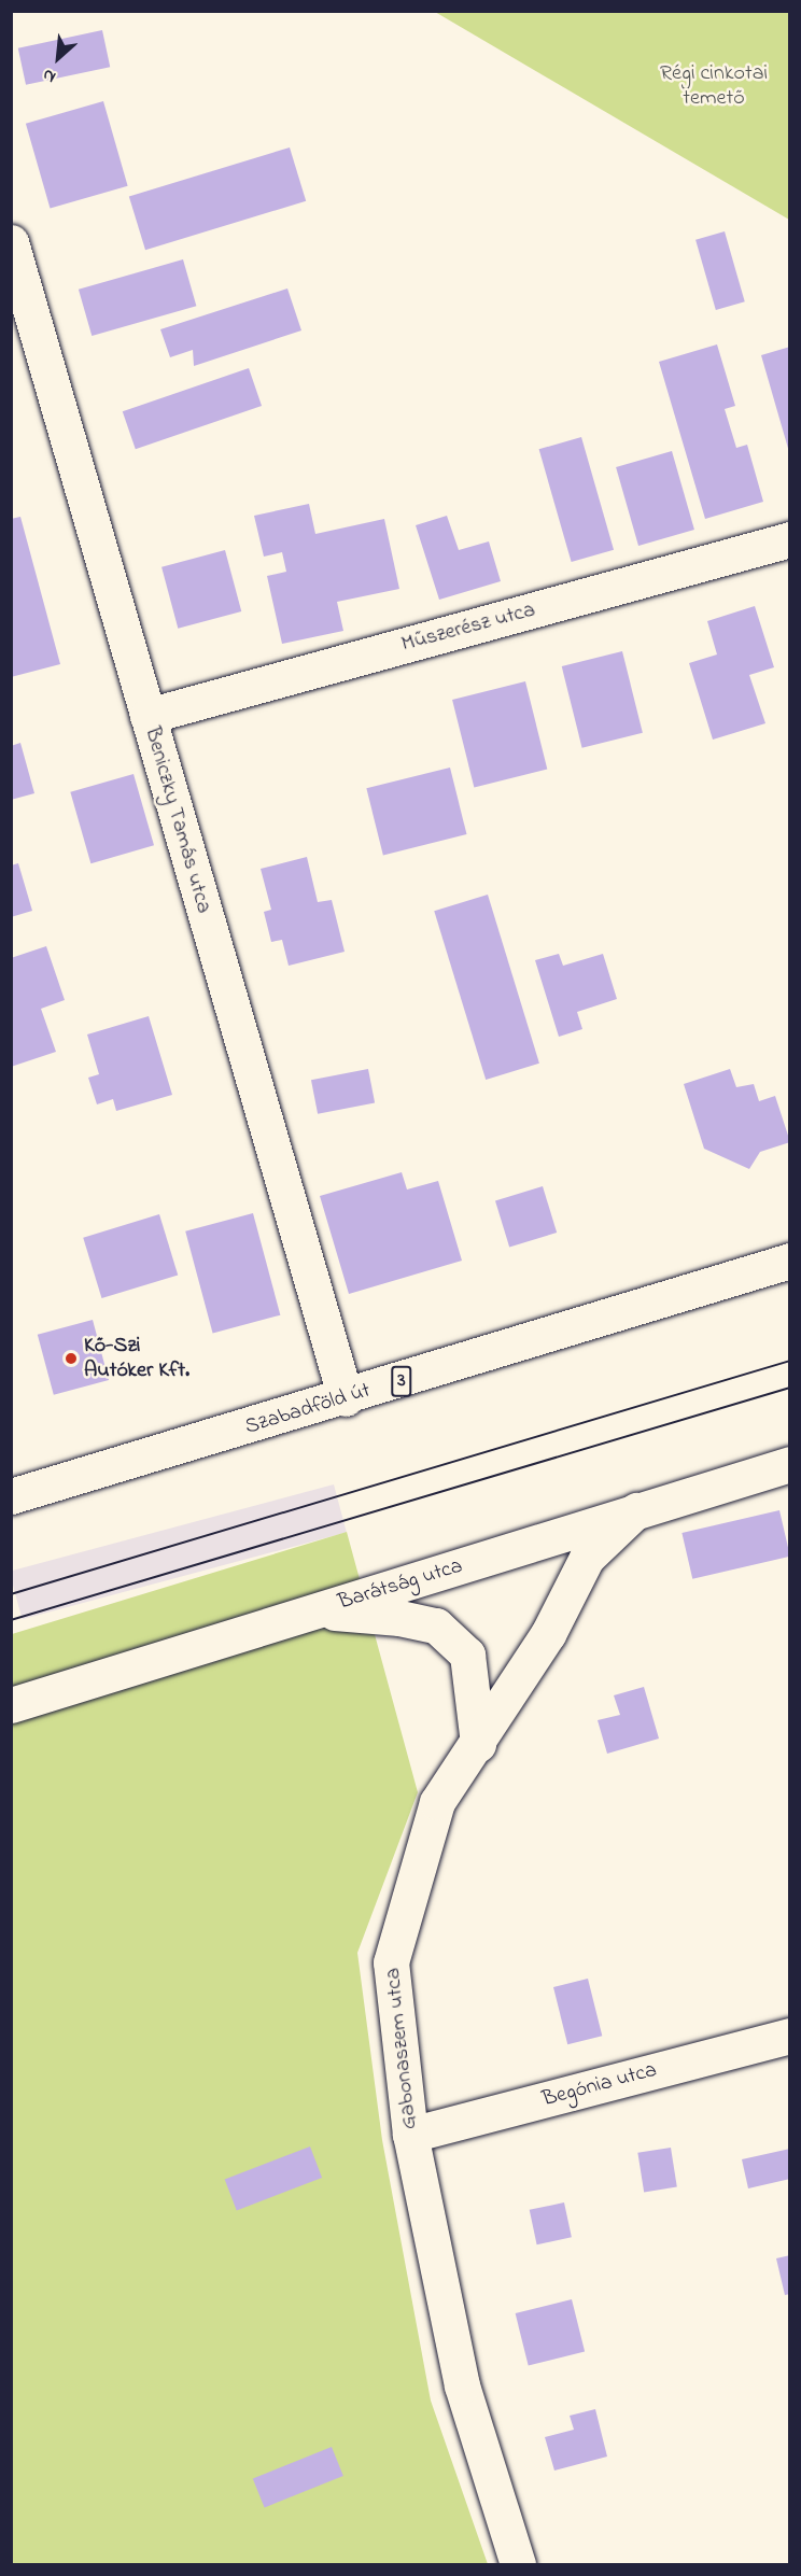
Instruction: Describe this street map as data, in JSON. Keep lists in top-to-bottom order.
{
  "streets": {
    "street": [
      "Műszerész utca",
      "Beniczky Tamás utca",
      "3",
      "Szabadföld út",
      "Barátság utca",
      "Gabonaszem utca",
      "Begónia utca"
    ]
  },
  "crossings": [
    ["Műszerész utca", "Beniczky Tamás utca"],
    ["Beniczky Tamás utca", "Szabadföld út"],
    ["Barátság utca", "Gabonaszem utca"],
    ["Gabonaszem utca", "Begónia utca"]
  ],
  "parks": ["Régi cinkotai temető"],
  "places": ["Kő-Szi Autóker Kft."],
  "north": "bottom left"
}
